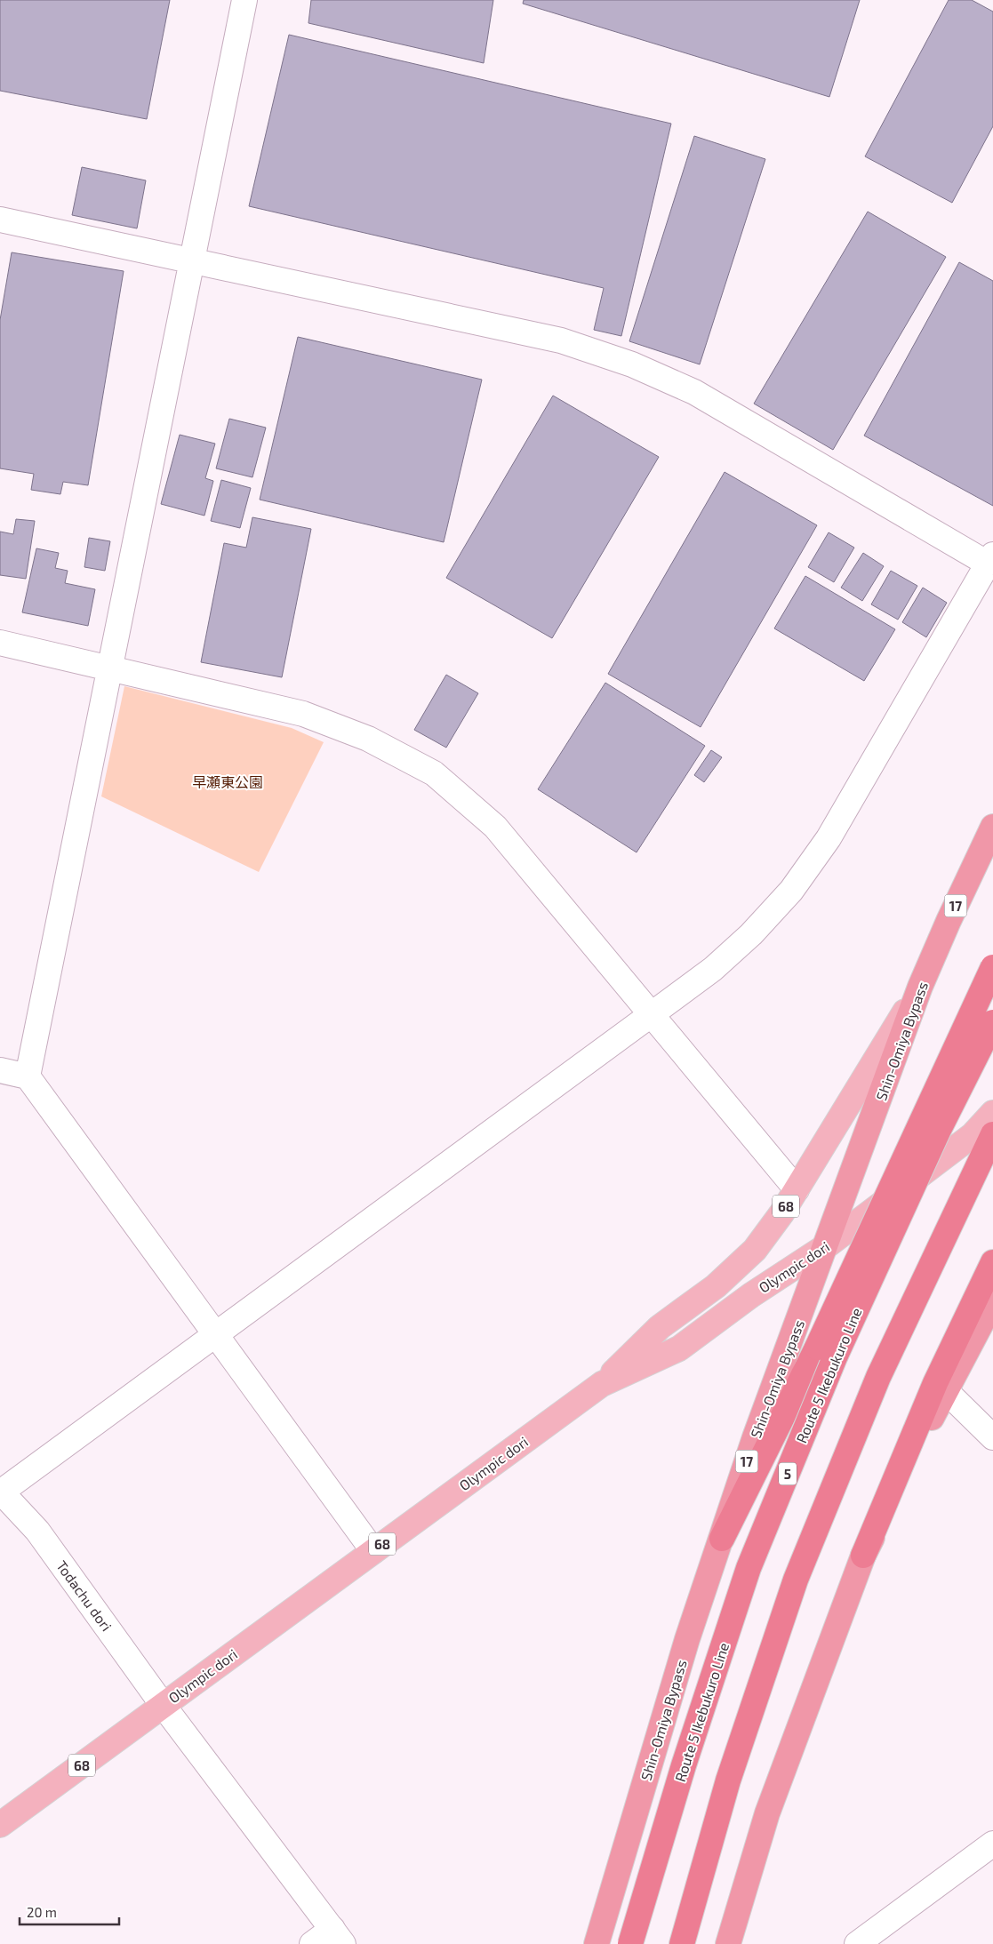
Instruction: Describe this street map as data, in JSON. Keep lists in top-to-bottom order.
{
  "streets": {
    "highway": [
      "17",
      "Shin-Omiya Bypass",
      "Route 5 Ikebukuro Line",
      "5"
    ],
    "main road": ["68", "Olympic dori"],
    "street": ["Todachu dori"]
  },
  "crossings": [
    ["Shin-Omiya Bypass", "68"],
    ["Shin-Omiya Bypass", "Olympic dori"],
    ["68", "Olympic dori"],
    ["Olympic dori", "Todachu dori"]
  ],
  "parks": ["早瀬東公園"],
  "scale_bar": "20 m"
}
